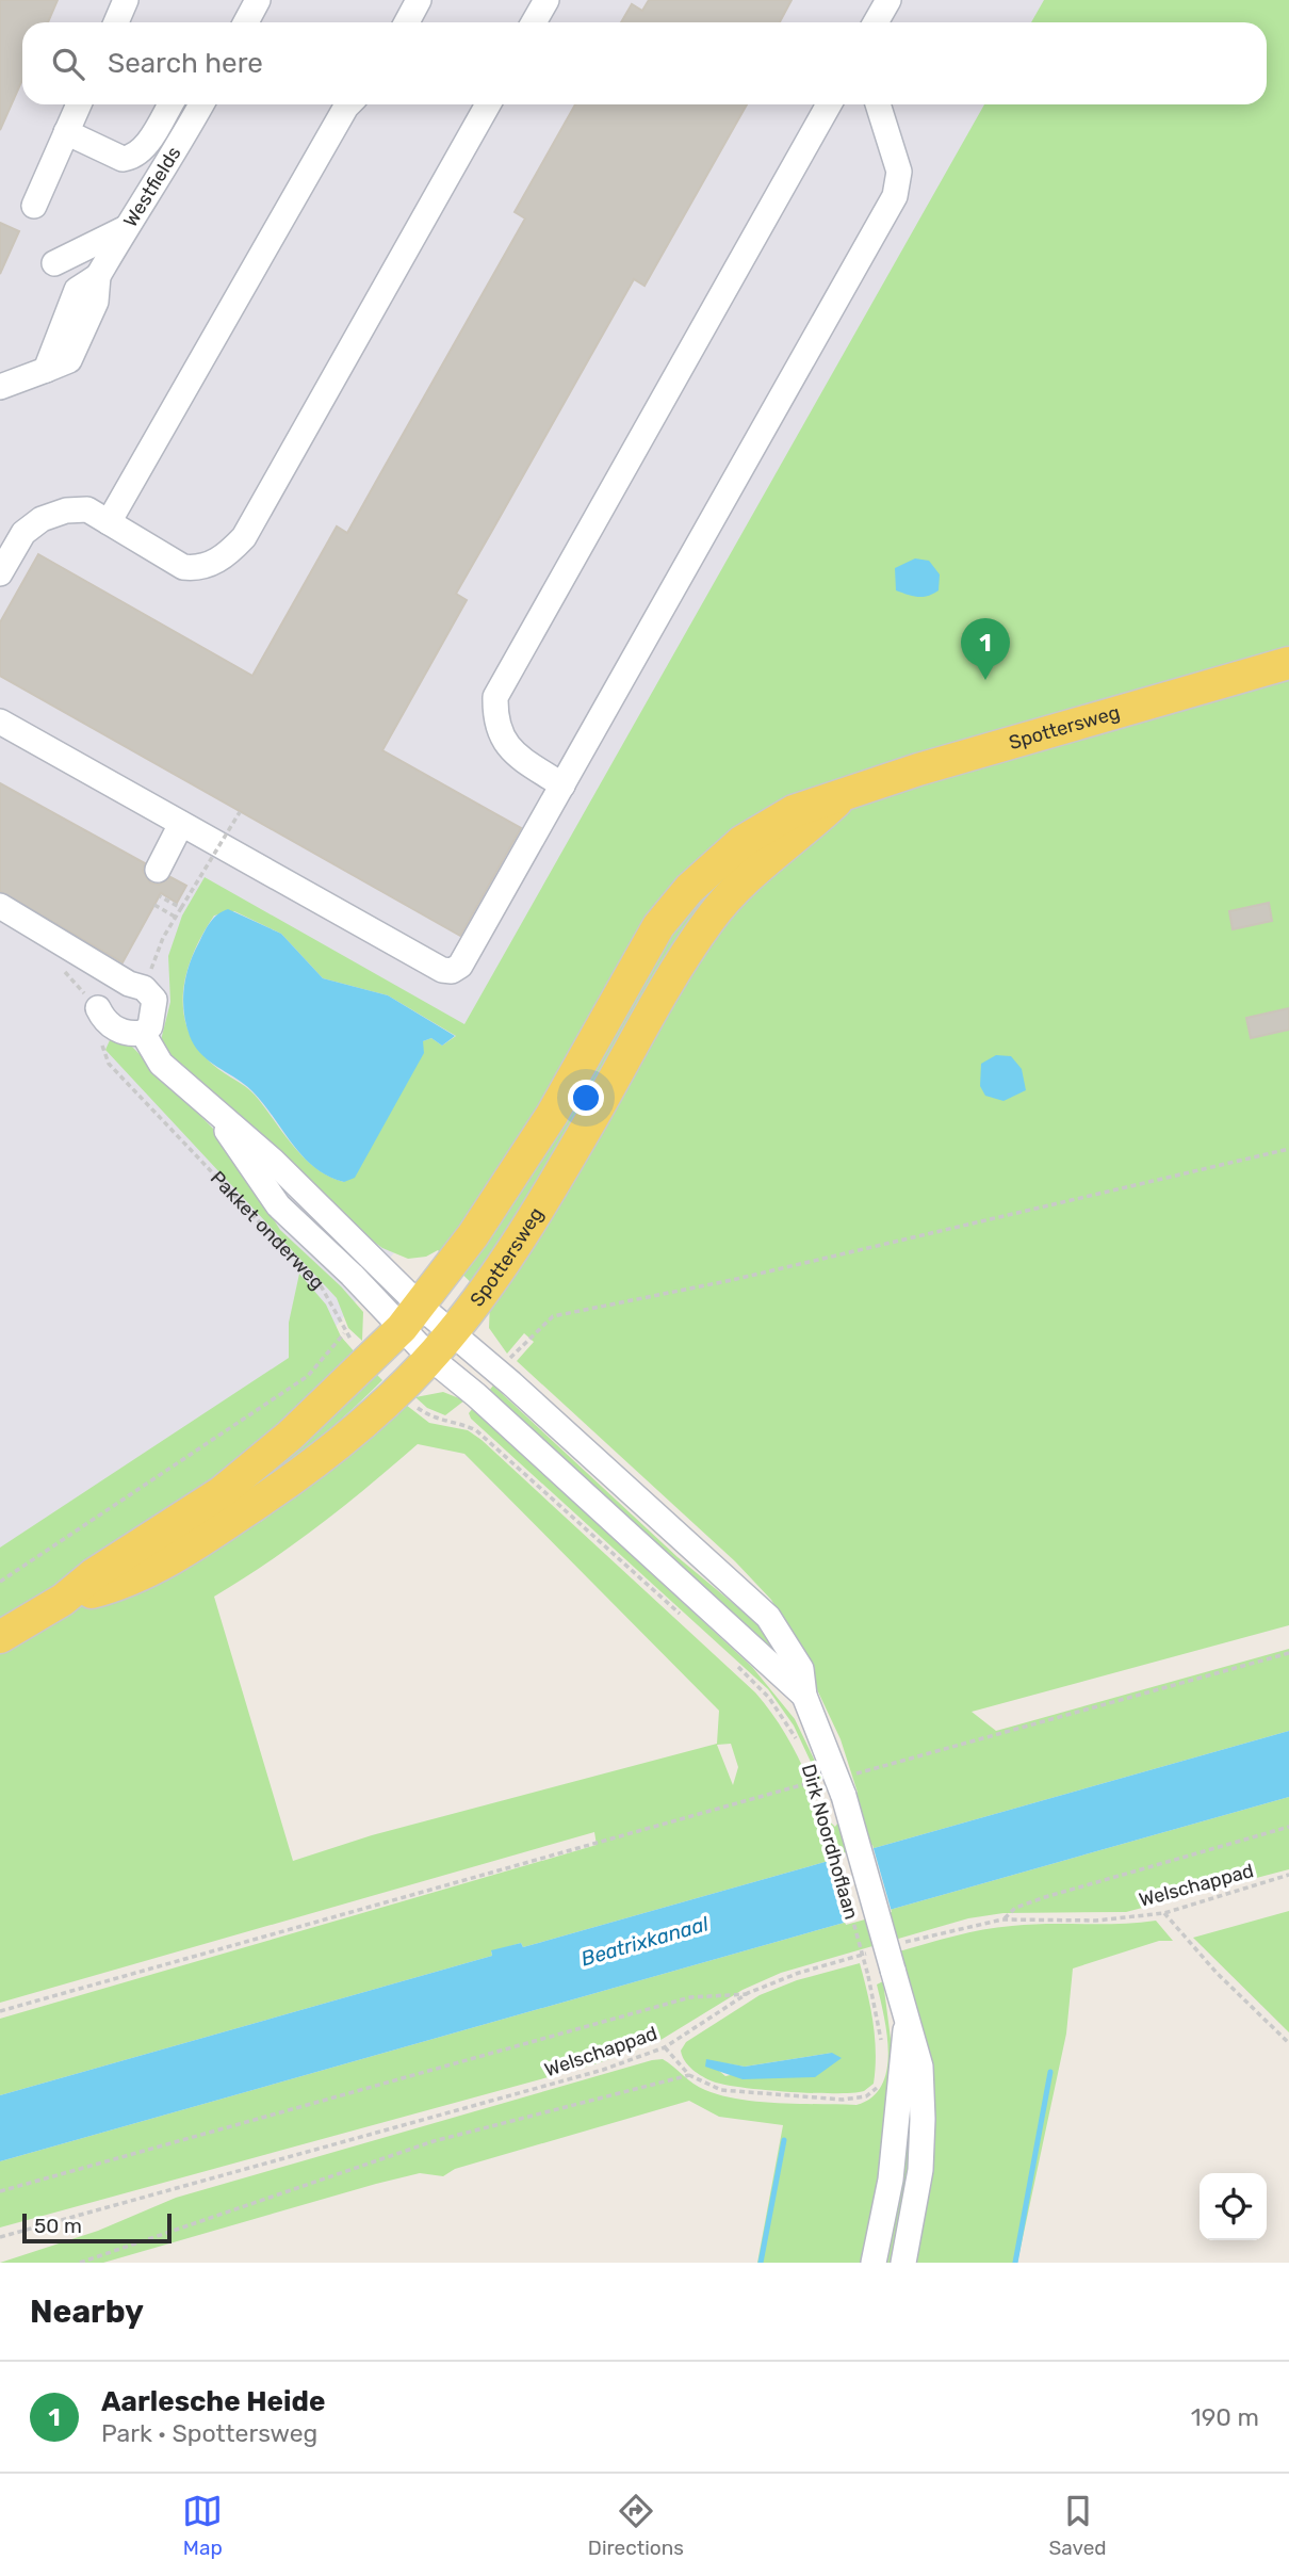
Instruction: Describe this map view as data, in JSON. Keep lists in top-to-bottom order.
{
  "streets": {
    "main road": ["Spottersweg"],
    "street": ["Westfields", "Pakket onderweg", "Dirk Noordhoflaan"],
    "path": ["Welschappad"]
  },
  "crossings": [
    ["Spottersweg", "Pakket onderweg"],
    ["Spottersweg", "Dirk Noordhoflaan"],
    ["Pakket onderweg", "Dirk Noordhoflaan"]
  ],
  "water": ["Beatrixkanaal"],
  "scale_bar": "50 m",
  "page": {
    "search": "Search here",
    "pins": "1",
    "scale": "50 m",
    "heading": "Nearby",
    "list": [
      {
        "mark": "1",
        "name": "Aarlesche Heide",
        "note": "Park · Spottersweg",
        "value": "190 m"
      }
    ],
    "nav": ["Map", "Directions", "Saved"]
  }
}
